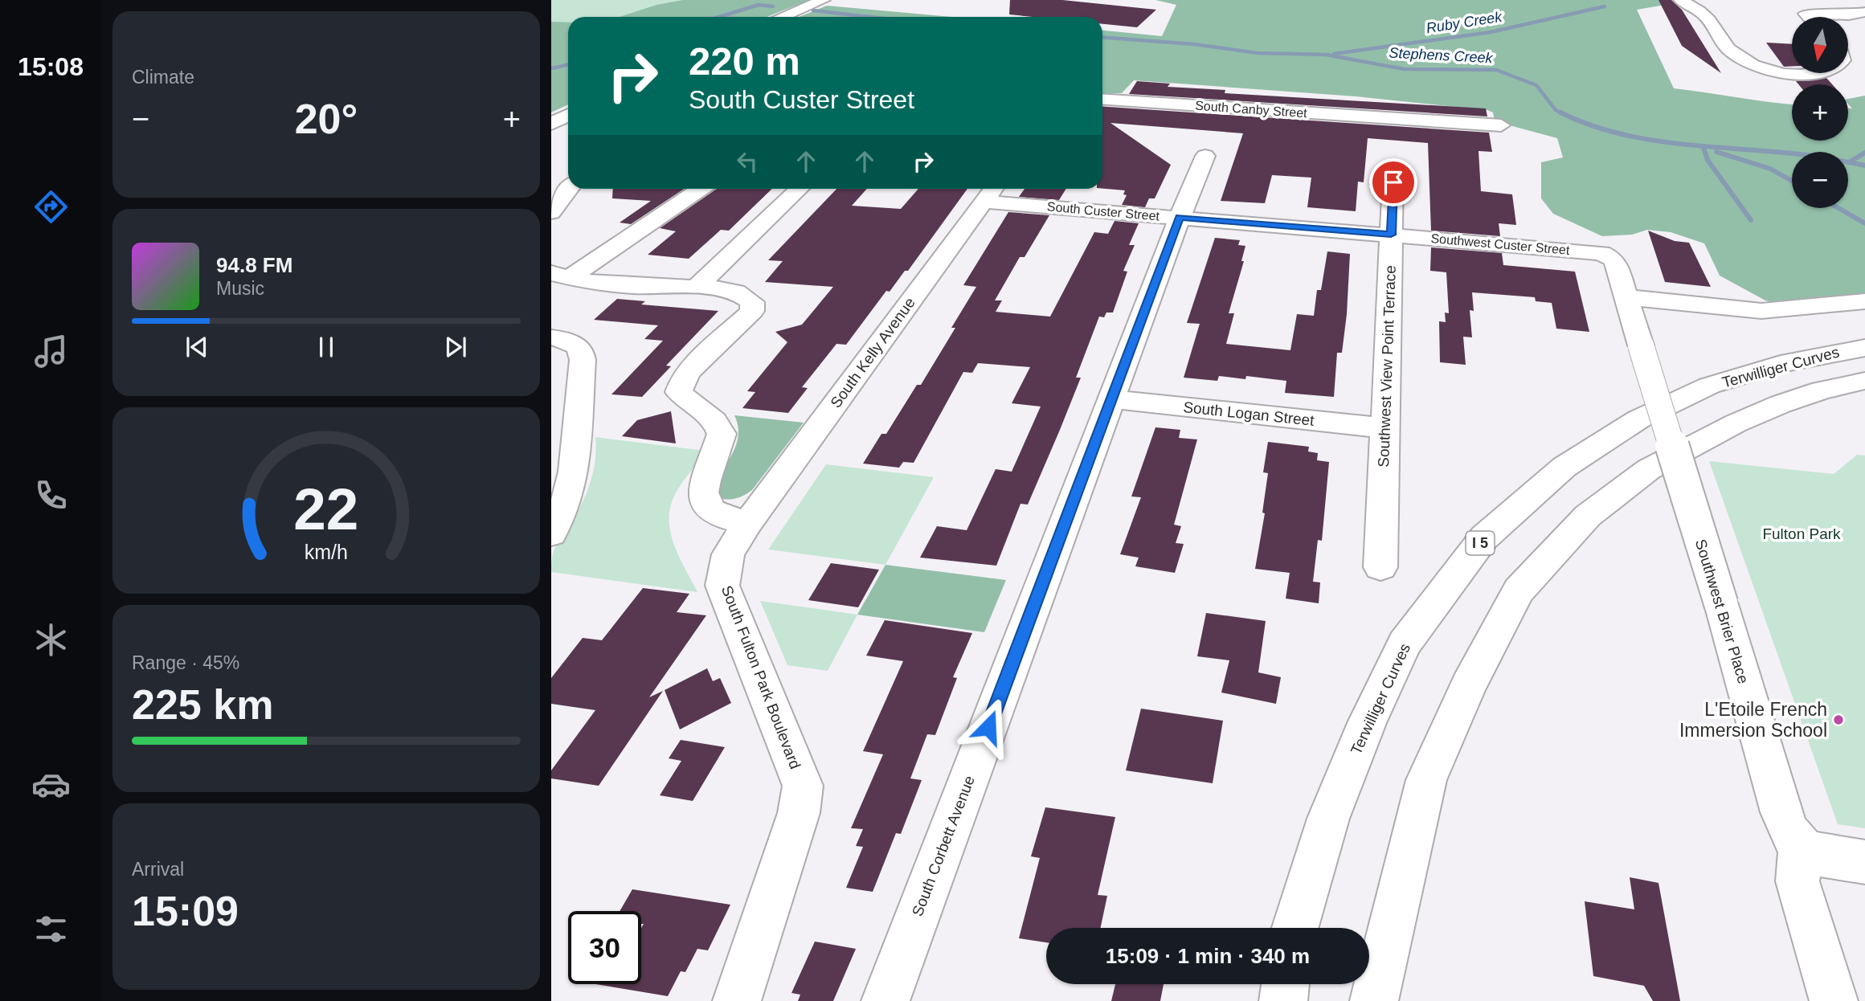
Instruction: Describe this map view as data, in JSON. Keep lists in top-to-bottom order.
{
  "streets": {
    "main road": [
      "South Canby Street",
      "South Custer Street",
      "Southwest Custer Street",
      "South Kelly Avenue",
      "Southwest View Point Terrace",
      "Terwilliger Curves",
      "South Logan Street",
      "I 5",
      "Southwest Brier Place",
      "South Fulton Park Boulevard",
      "South Corbett Avenue"
    ]
  },
  "crossings": [
    ["South Custer Street", "Southwest Custer Street"],
    ["South Custer Street", "South Kelly Avenue"],
    ["South Custer Street", "Southwest View Point Terrace"],
    ["South Custer Street", "South Corbett Avenue"],
    ["Southwest Custer Street", "Southwest View Point Terrace"],
    ["Southwest Custer Street", "Southwest Brier Place"],
    ["South Kelly Avenue", "South Fulton Park Boulevard"],
    ["Southwest View Point Terrace", "South Logan Street"],
    ["South Logan Street", "South Corbett Avenue"]
  ],
  "water": ["Ruby Creek", "Stephens Creek"],
  "parks": ["Fulton Park"],
  "places": ["L'Etoile French Immersion School"],
  "north": "bottom",
  "page": {
    "tabs": "15:08",
    "tile": [
      "Climate",
      ["Range · 45%", "225 km"],
      ["Arrival", "15:09"]
    ],
    "map_buttons": ["+", "−"],
    "turn": ["220 m", "South Custer Street"],
    "heat": ["−", "20°", "+"],
    "song": ["94.8 FM", "Music"],
    "limit": "30",
    "trip": "15:09 · 1 min · 340 m",
    "gauge": ["22", "km/h"]
  }
}
